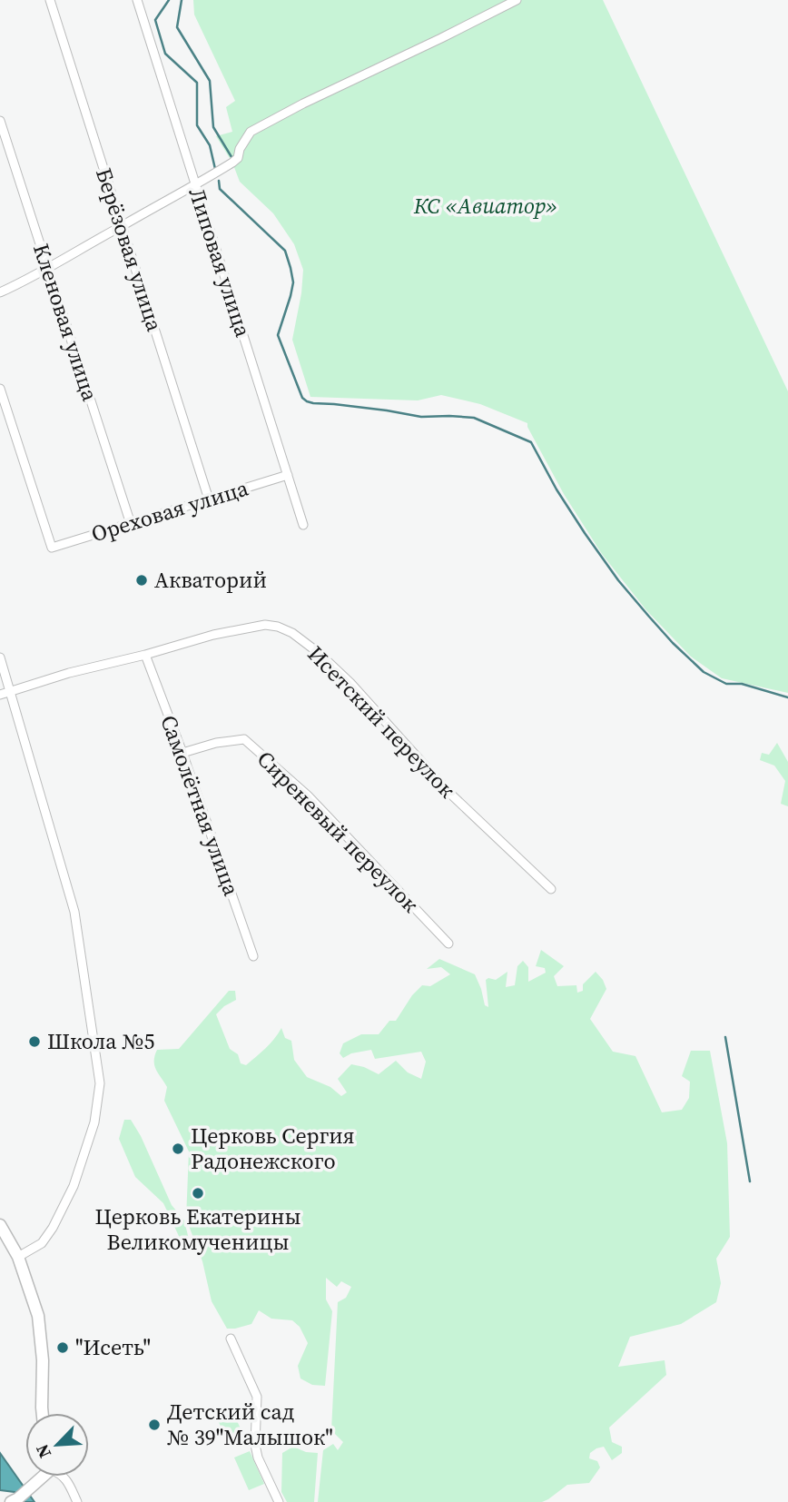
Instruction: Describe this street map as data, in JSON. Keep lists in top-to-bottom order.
{
  "streets": {
    "street": [
      "Берёзовая улица",
      "Липовая улица",
      "Кленовая улица",
      "Ореховая улица",
      "Исетский переулок",
      "Самолётная улица",
      "Сиреневый переулок"
    ]
  },
  "crossings": [
    ["Берёзовая улица", "Ореховая улица"],
    ["Липовая улица", "Ореховая улица"],
    ["Кленовая улица", "Ореховая улица"],
    ["Исетский переулок", "Самолётная улица"],
    ["Самолётная улица", "Сиреневый переулок"]
  ],
  "parks": ["КС «Авиатор»"],
  "places": [
    "Акваторий",
    "Школа №5",
    "Церковь Сергия Радонежского",
    "Церковь Екатерины Великомученицы",
    "\"Исеть\"",
    "Детский сад № 39\"Малышок\""
  ],
  "north": "bottom left"
}
